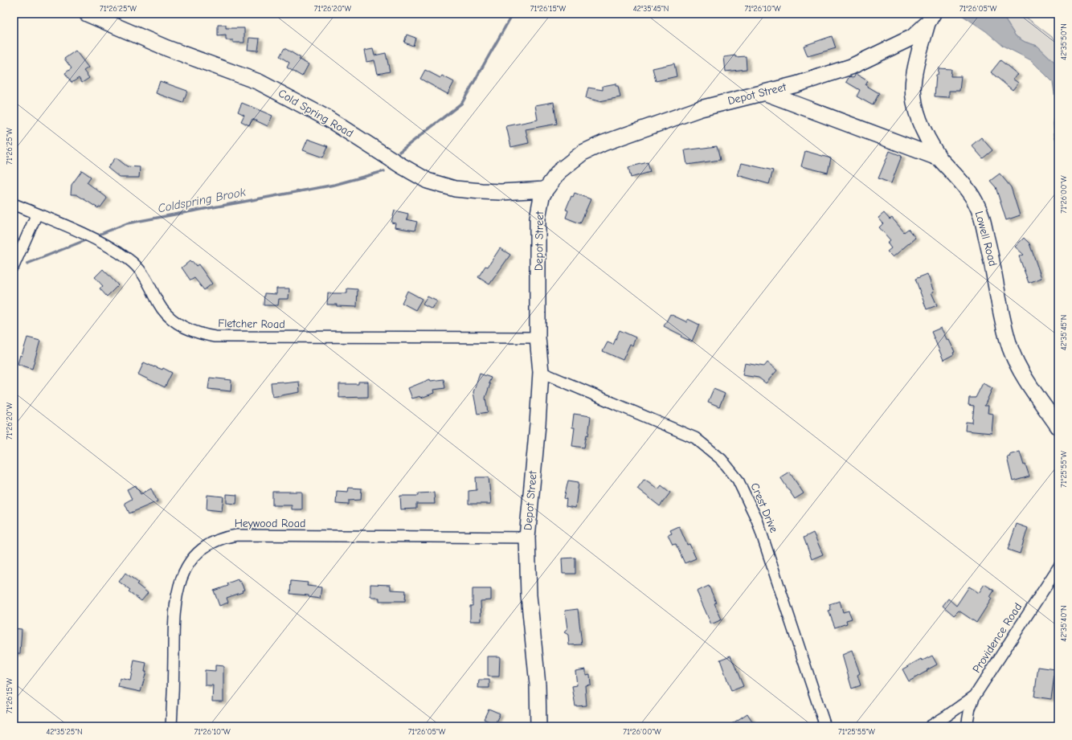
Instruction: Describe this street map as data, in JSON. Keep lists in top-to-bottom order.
{
  "streets": {
    "street": [
      "Depot Street",
      "Cold Spring Road",
      "Lowell Road",
      "Fletcher Road",
      "Crest Drive",
      "Heywood Road",
      "Providence Road"
    ]
  },
  "crossings": [
    ["Depot Street", "Cold Spring Road"],
    ["Depot Street", "Lowell Road"],
    ["Depot Street", "Fletcher Road"],
    ["Depot Street", "Crest Drive"],
    ["Depot Street", "Heywood Road"]
  ],
  "water": ["Coldspring Brook"],
  "coordinates": [
    "71°26'25\"W",
    "71°26'20\"W",
    "71°26'15\"W",
    "42°35'45\"N",
    "71°26'10\"W",
    "71°26'05\"W",
    "42°35'50\"N",
    "71°26'00\"W",
    "71°25'55\"W",
    "42°35'40\"N",
    "42°35'25\"N"
  ]
}
